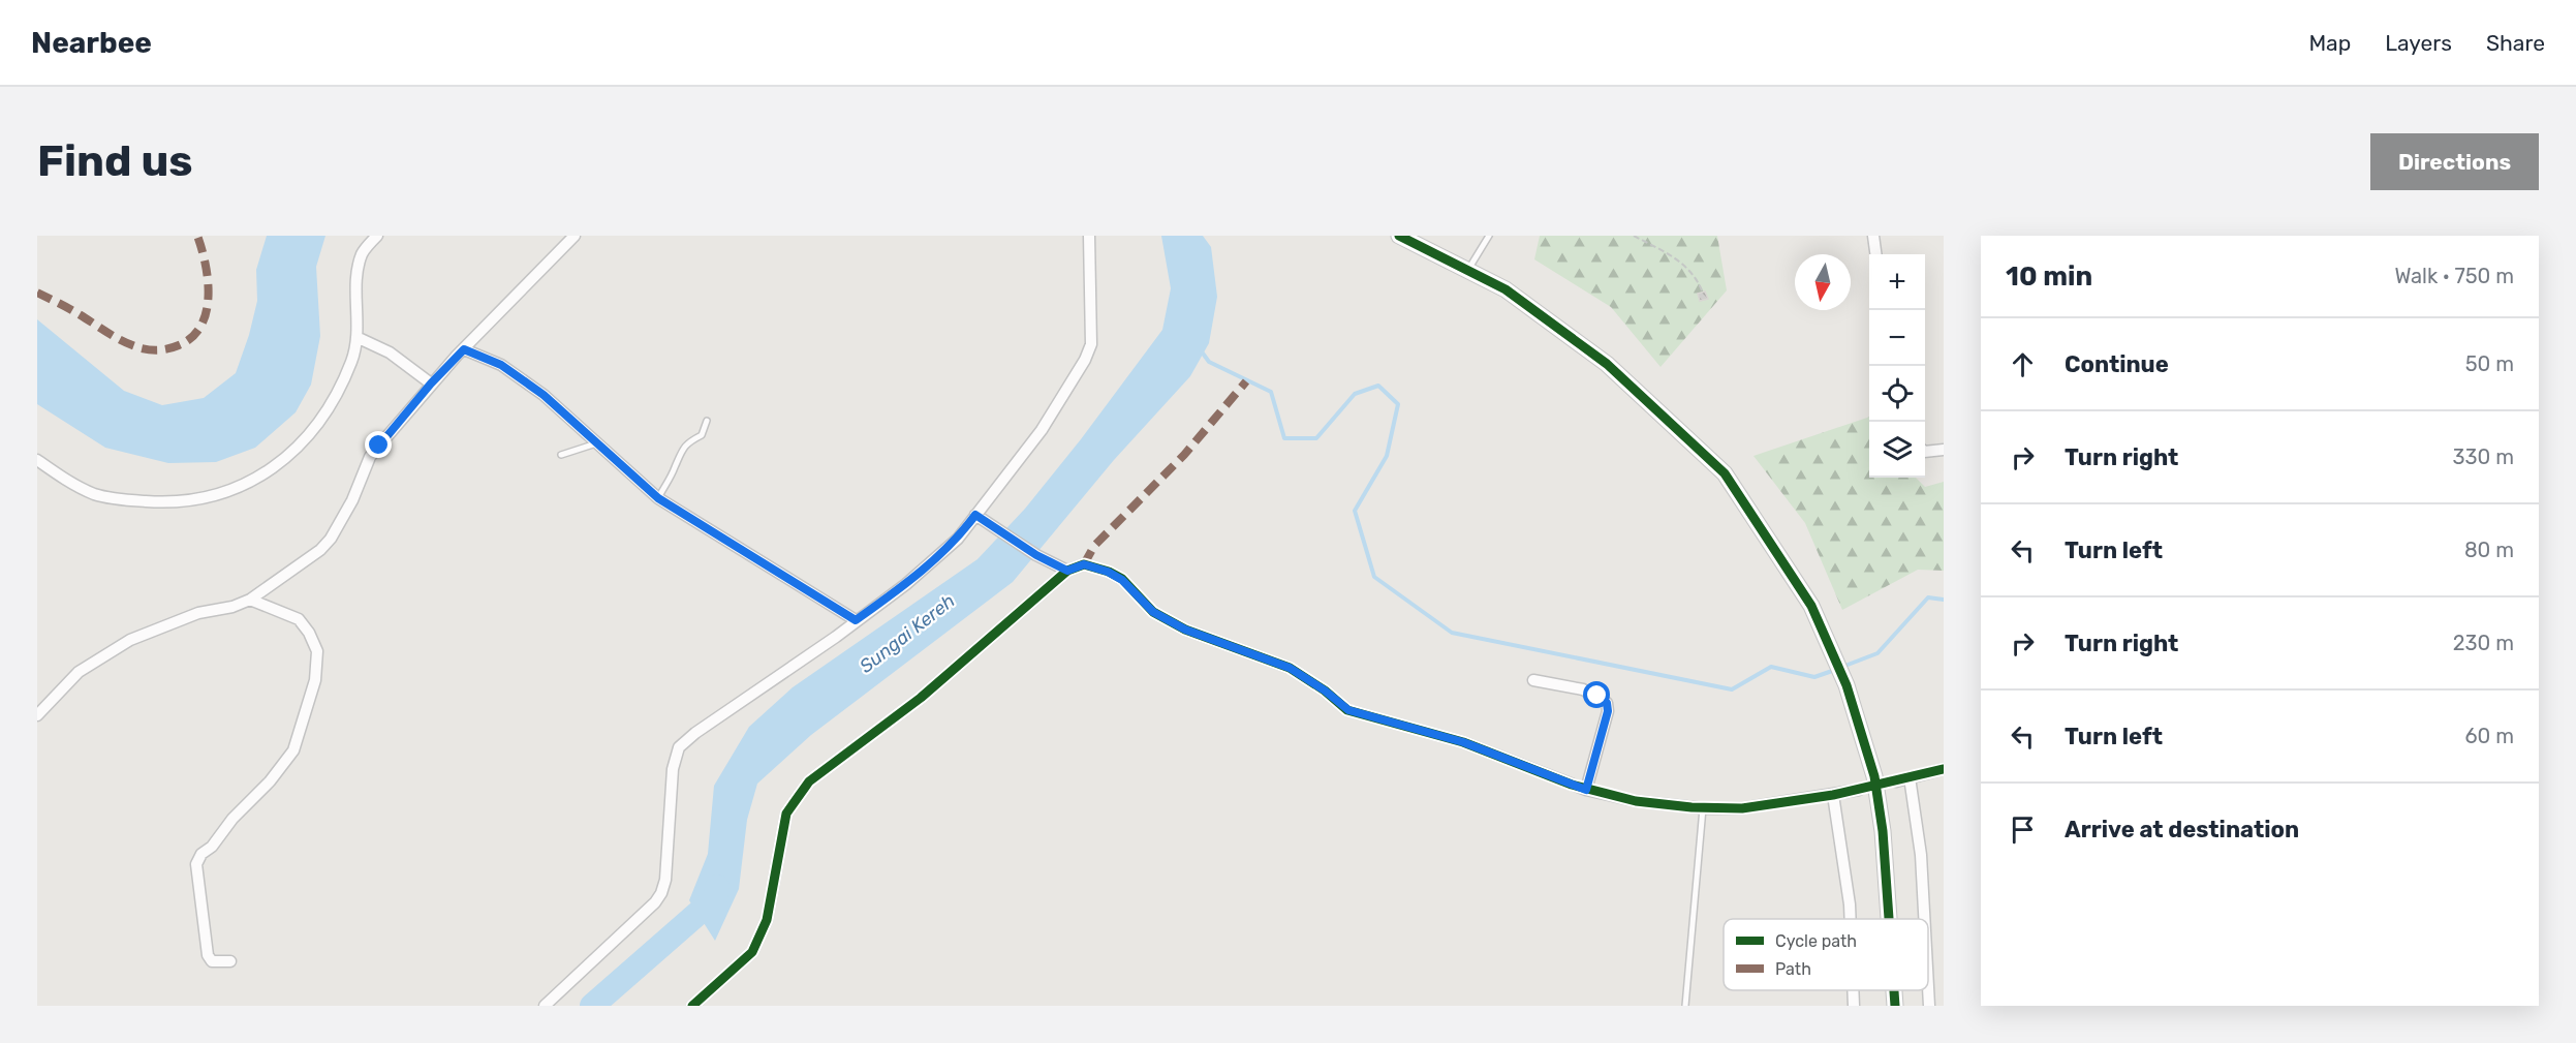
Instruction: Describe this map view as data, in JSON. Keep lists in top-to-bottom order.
{
  "water": ["Sungai Kereh"],
  "legend": ["Cycle path", "Path"],
  "north": "bottom",
  "page": {
    "header": "Nearbee",
    "nav": ["Map", "Layers", "Share"],
    "buttons": "Directions",
    "title": "Find us",
    "heading": ["10 min", "Walk · 750 m"],
    "map_buttons": ["+", "−"],
    "list": [
      ["Continue", "50 m"],
      ["Turn right", "330 m"],
      ["Turn left", "80 m"],
      ["Turn right", "230 m"],
      ["Turn left", "60 m"],
      "Arrive at destination"
    ]
  }
}
